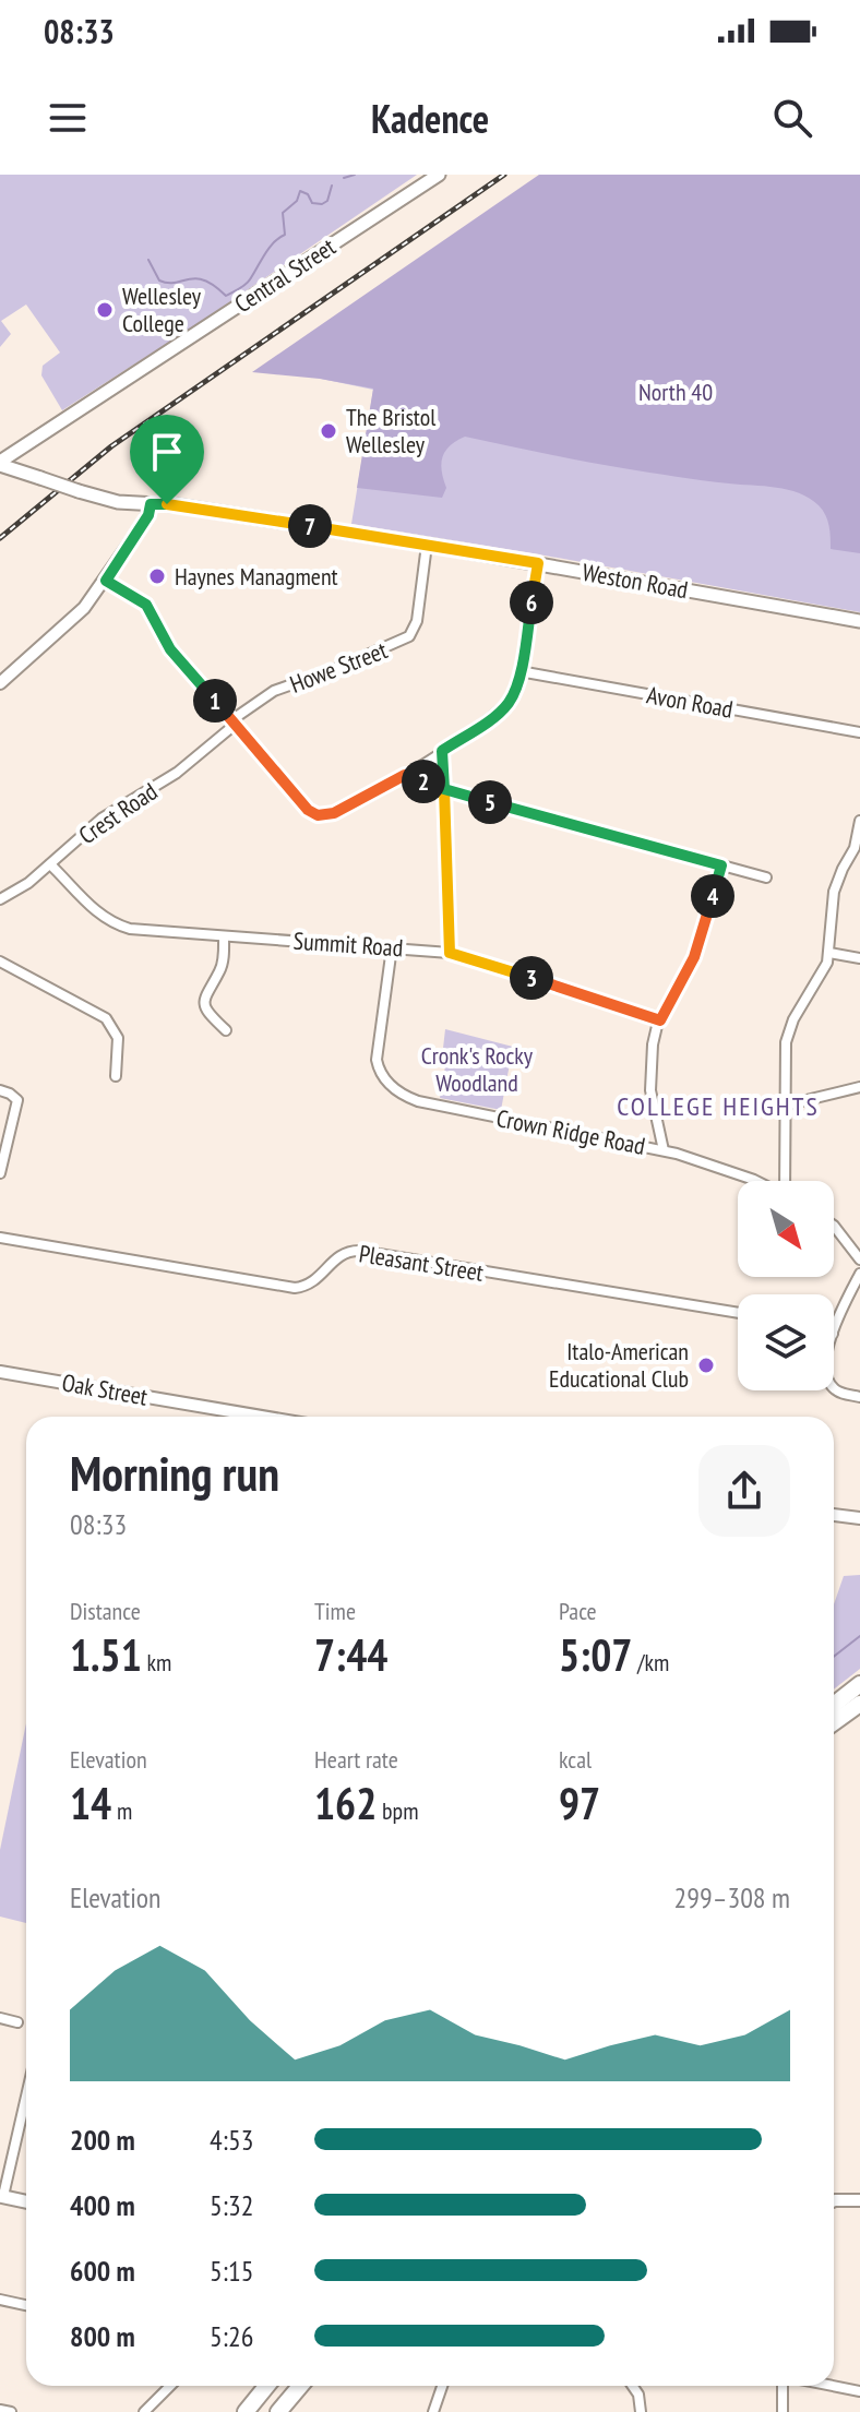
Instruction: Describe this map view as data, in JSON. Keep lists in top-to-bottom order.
{
  "streets": {
    "main road": ["Central Street", "Weston Road"],
    "street": [
      "Howe Street",
      "Avon Road",
      "Crest Road",
      "Summit Road",
      "Crown Ridge Road",
      "Pleasant Street",
      "Oak Street"
    ]
  },
  "crossings": [
    ["Central Street", "Weston Road"],
    ["Weston Road", "Howe Street"],
    ["Howe Street", "Crest Road"],
    ["Crest Road", "Summit Road"],
    ["Summit Road", "Crown Ridge Road"]
  ],
  "districts": ["COLLEGE HEIGHTS"],
  "parks": ["North 40", "Cronk's Rocky Woodland"],
  "places": [
    "Wellesley College",
    "The Bristol Wellesley",
    "Haynes Managment",
    "Italo-American Educational Club"
  ],
  "north": "bottom right",
  "page": {
    "status": "08:33",
    "header": "Kadence",
    "pins": [
      "7",
      "6",
      "1",
      "2",
      "5",
      "4",
      "3"
    ],
    "heading": ["Morning run", "08:33"],
    "stats": [
      ["Distance", "1.51 km"],
      ["Time", "7:44"],
      ["Pace", "5:07 /km"],
      ["Elevation", "14 m"],
      ["Heart rate", "162 bpm"],
      ["kcal", "97"]
    ],
    "chart": ["Elevation", "299–308 m"],
    "list": [
      {
        "name": "200 m",
        "note": "4:53"
      },
      {
        "name": "400 m",
        "note": "5:32"
      },
      {
        "name": "600 m",
        "note": "5:15"
      },
      {
        "name": "800 m",
        "note": "5:26"
      }
    ]
  }
}
